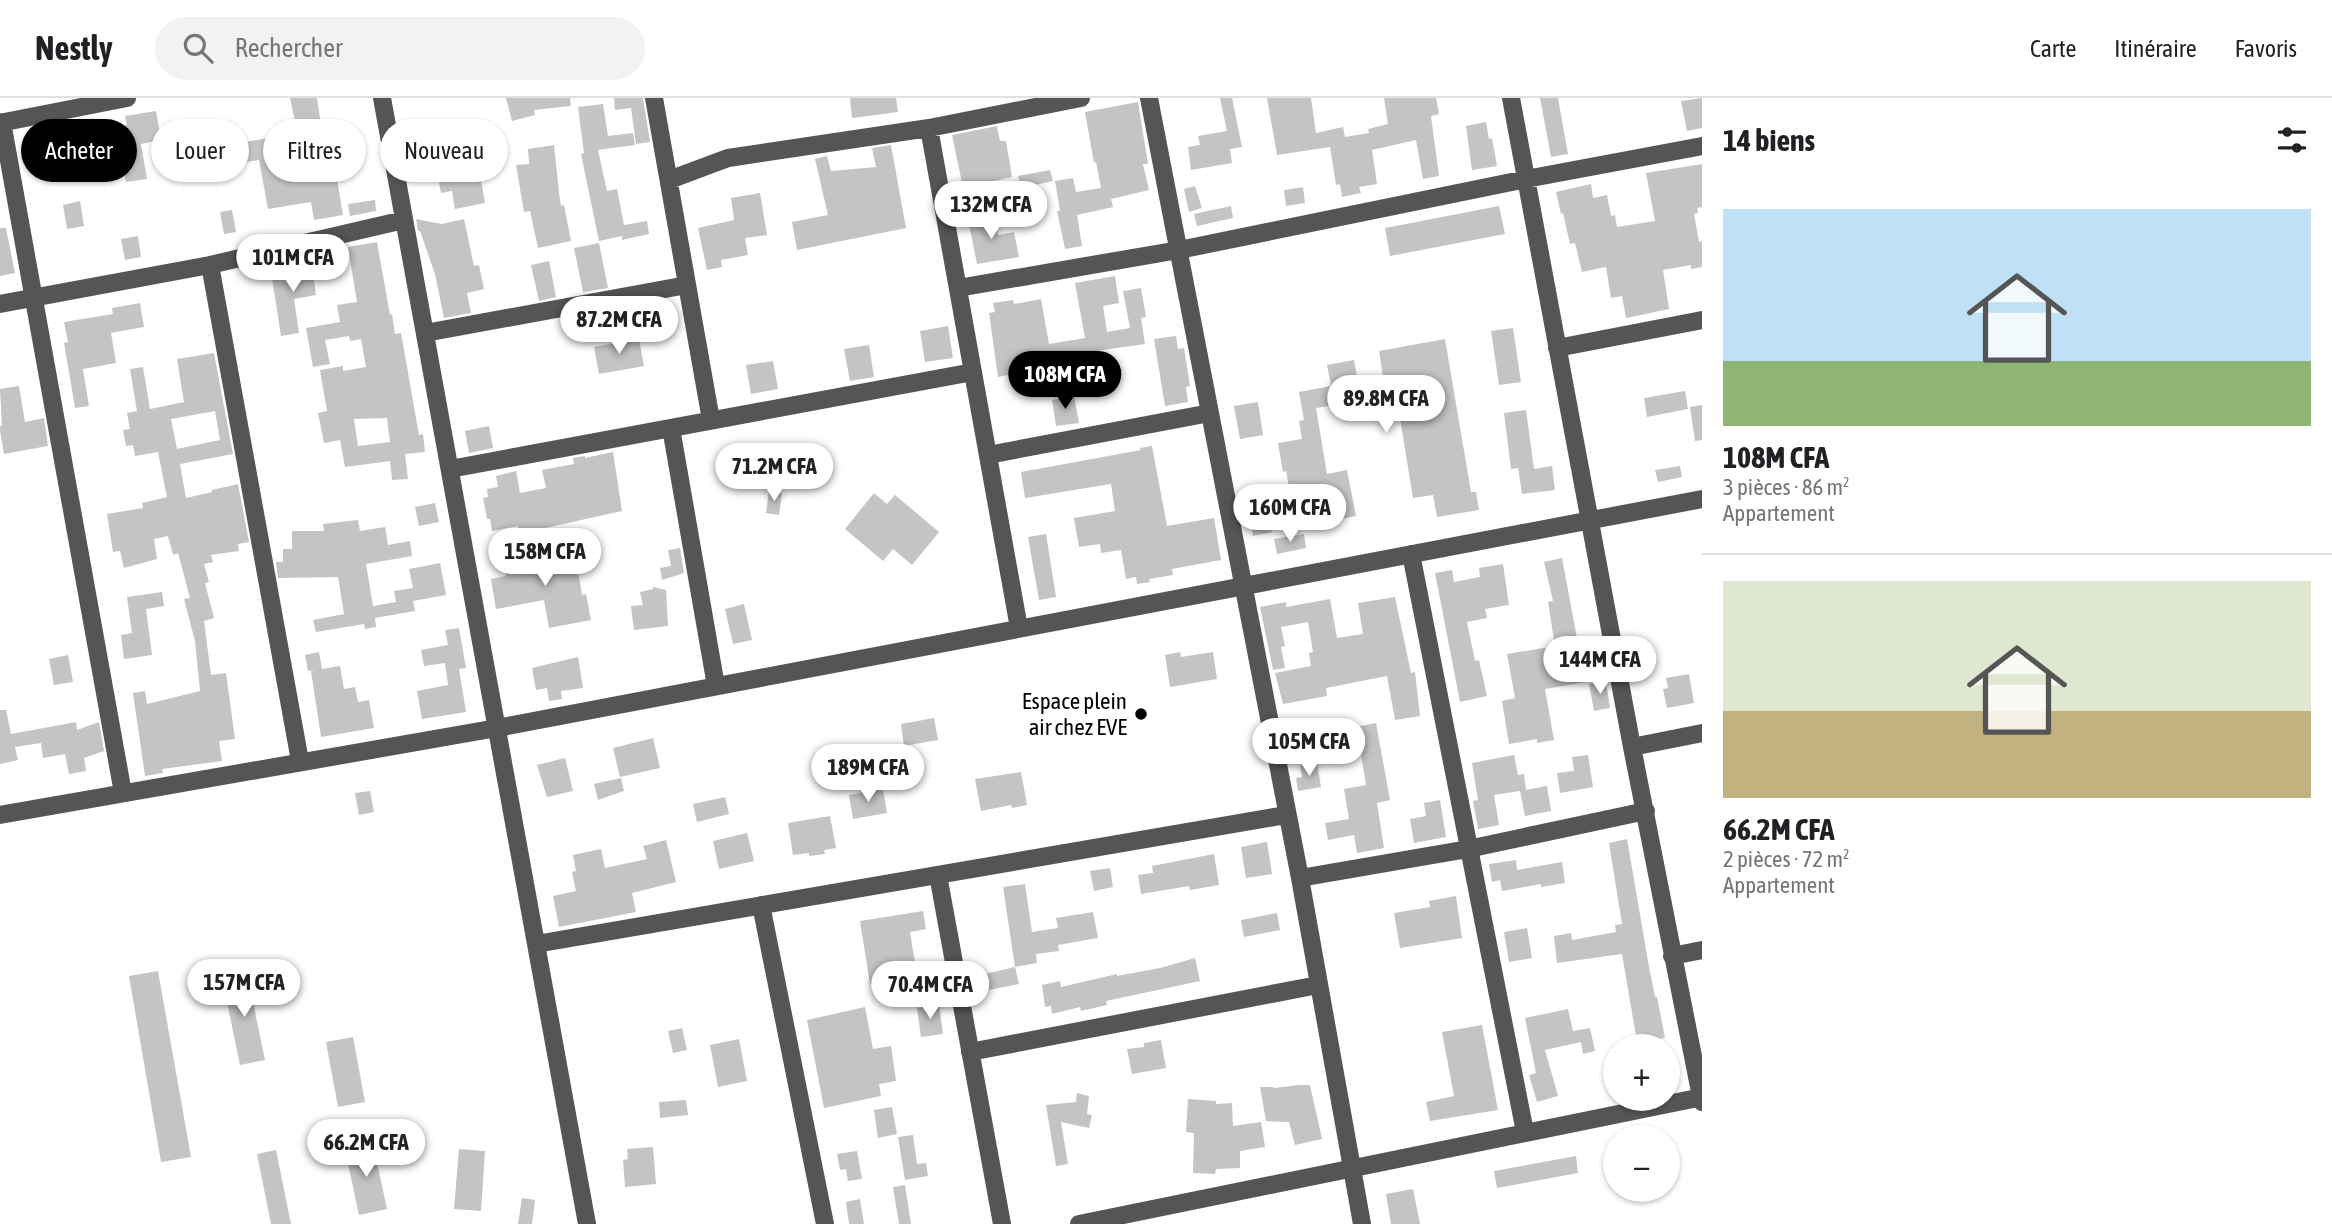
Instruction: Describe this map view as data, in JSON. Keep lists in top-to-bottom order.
{
  "places": ["Espace plein air chez EVE"],
  "page": {
    "header": "Nestly",
    "search": "Rechercher",
    "nav": ["Carte", "Itinéraire", "Favoris"],
    "heading": "14 biens",
    "chip": [
      "Acheter",
      "Louer",
      "Filtres",
      "Nouveau"
    ],
    "price": [
      "132M CFA",
      "101M CFA",
      "87.2M CFA",
      "108M CFA",
      "89.8M CFA",
      "71.2M CFA",
      "160M CFA",
      "158M CFA",
      "144M CFA",
      "105M CFA",
      "189M CFA",
      "157M CFA",
      "70.4M CFA",
      "66.2M CFA"
    ],
    "list": [
      {
        "name": "108M CFA",
        "note": "3 pièces · 86 m² · Appartement"
      },
      {
        "name": "66.2M CFA",
        "note": "2 pièces · 72 m² · Appartement"
      }
    ],
    "map_buttons": ["+", "−"]
  }
}
